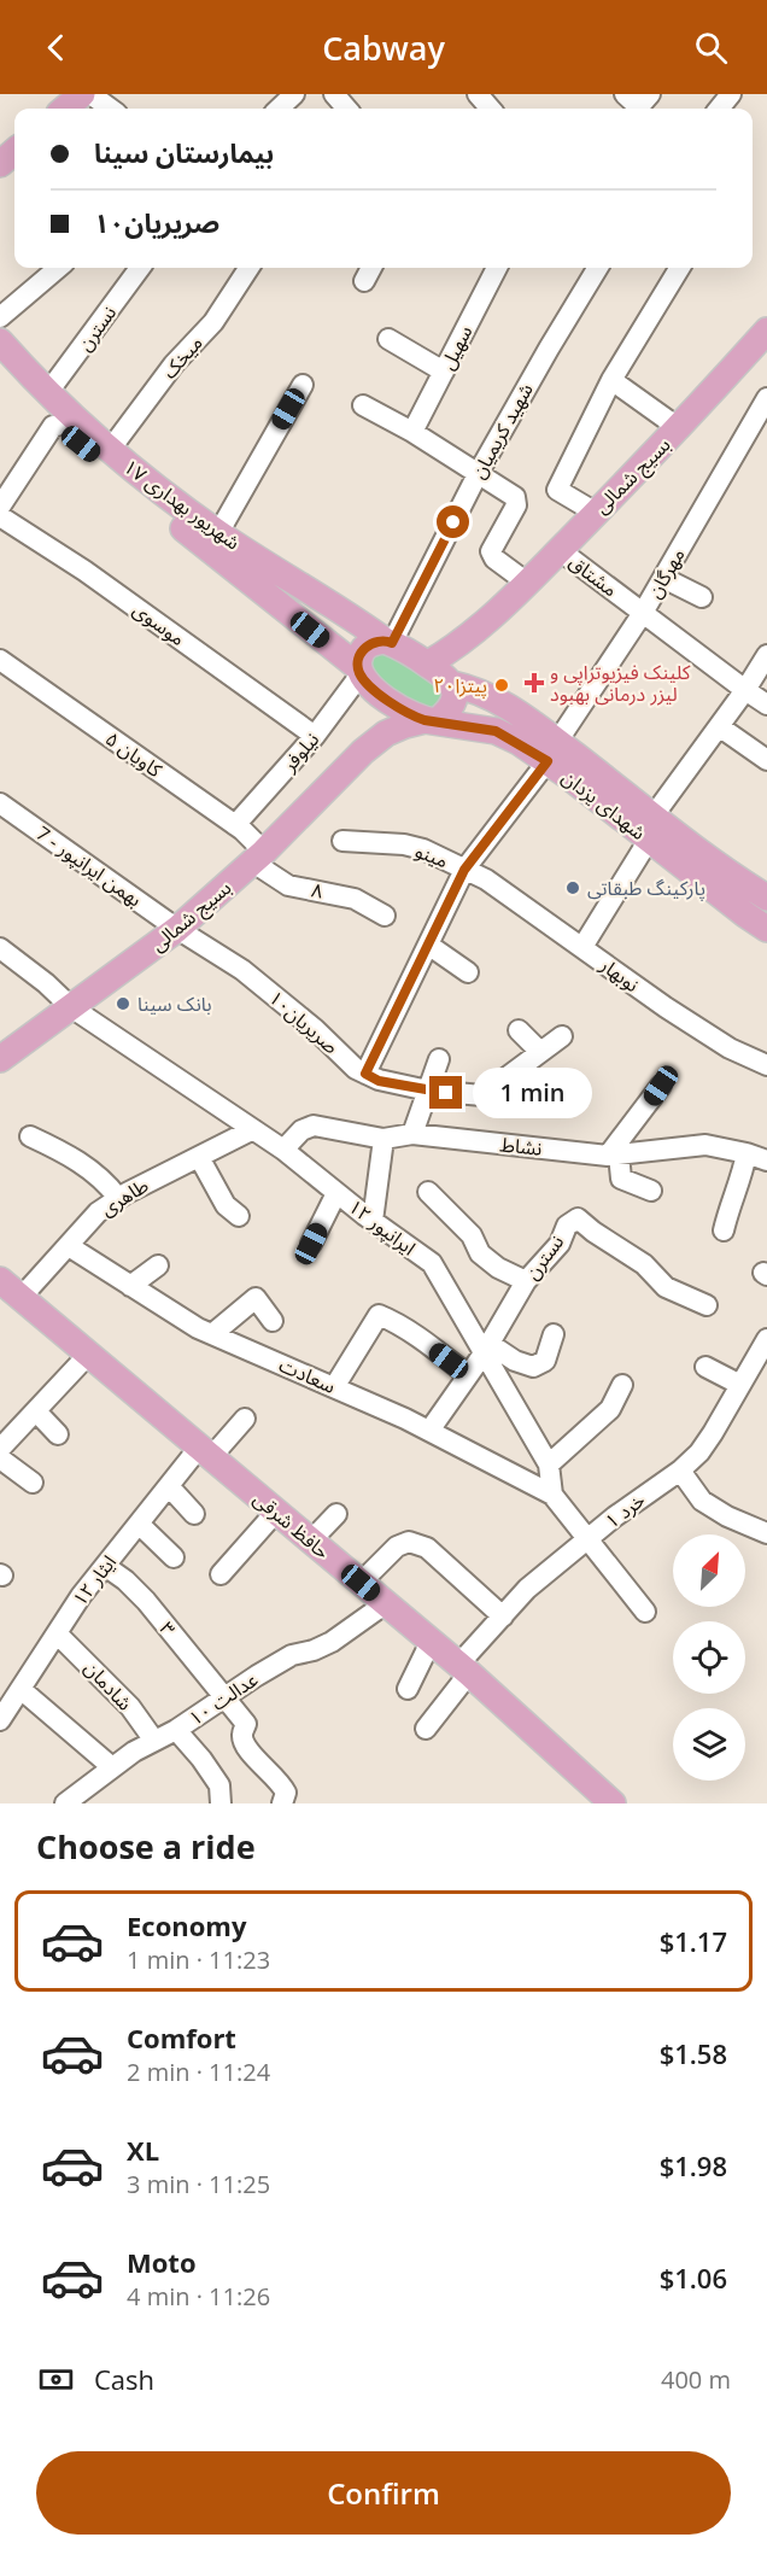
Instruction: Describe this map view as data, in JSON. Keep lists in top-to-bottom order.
{
  "streets": {
    "main road": [
      "بسیج شمالی",
      "۱۷ شهریور بهداری",
      "شهدای یزدان",
      "حافظ شرقی"
    ],
    "street": [
      "نسترن",
      "سهیل",
      "میخک",
      "شهید کریمیان",
      "مهرگان",
      "مشتاق",
      "موسوی",
      "نیلوفر",
      "کاویان ۵",
      "مینو",
      "بهمن ایرانپور - 7",
      "۸",
      "نوبهار",
      "صریریان۱۰",
      "نشاط",
      "طاهری",
      "ایرانپور ۱۲",
      "سعادت",
      "خرد ۱",
      "ایثار ۱۲",
      "۳",
      "شادمان",
      "عدالت ۱۰"
    ]
  },
  "crossings": [
    ["نسترن", "۱۷ شهریور بهداری"],
    ["نسترن", "ایرانپور ۱۲"],
    ["نسترن", "سعادت"],
    ["میخک", "۱۷ شهریور بهداری"],
    ["شهید کریمیان", "۱۷ شهریور بهداری"],
    ["بسیج شمالی", "۱۷ شهریور بهداری"],
    ["بسیج شمالی", "مشتاق"],
    ["بسیج شمالی", "کاویان ۵"],
    ["بسیج شمالی", "شهدای یزدان"],
    ["بسیج شمالی", "بهمن ایرانپور - 7"],
    ["بسیج شمالی", "۸"],
    ["بسیج شمالی", "صریریان۱۰"],
    ["بسیج شمالی", "ایرانپور ۱۲"],
    ["۱۷ شهریور بهداری", "شهدای یزدان"],
    ["مهرگان", "مشتاق"],
    ["مهرگان", "شهدای یزدان"],
    ["مهرگان", "مینو"],
    ["مهرگان", "صریریان۱۰"],
    ["موسوی", "نیلوفر"],
    ["نیلوفر", "کاویان ۵"],
    ["کاویان ۵", "۸"],
    ["شهدای یزدان", "نوبهار"],
    ["مینو", "نوبهار"],
    ["بهمن ایرانپور - 7", "صریریان۱۰"],
    ["نشاط", "ایرانپور ۱۲"],
    ["طاهری", "ایرانپور ۱۲"],
    ["طاهری", "سعادت"],
    ["طاهری", "حافظ شرقی"],
    ["ایرانپور ۱۲", "سعادت"],
    ["خرد ۱", "حافظ شرقی"],
    ["حافظ شرقی", "ایثار ۱۲"],
    ["حافظ شرقی", "عدالت ۱۰"],
    ["ایثار ۱۲", "۳"],
    ["ایثار ۱۲", "شادمان"],
    ["۳", "عدالت ۱۰"],
    ["شادمان", "عدالت ۱۰"]
  ],
  "places": {
    "health": ["کلینک فیزیوتراپی و لیزر درمانی بهبود"],
    "other": ["پیتزا۲۰", "پارکینگ طبقاتی", "بانک سینا"]
  },
  "north": "top right",
  "page": {
    "header": "Cabway",
    "banner": ["بیمارستان سینا", "صریریان۱۰"],
    "bubble": "1 min",
    "heading": "Choose a ride",
    "list": [
      {
        "name": "Economy",
        "note": "1 min · 11:23",
        "value": "$1.17"
      },
      {
        "name": "Comfort",
        "note": "2 min · 11:24",
        "value": "$1.58"
      },
      {
        "name": "XL",
        "note": "3 min · 11:25",
        "value": "$1.98"
      },
      {
        "name": "Moto",
        "note": "4 min · 11:26",
        "value": "$1.06"
      }
    ],
    "pay": ["Cash", "400 m"],
    "buttons": "Confirm"
  }
}
